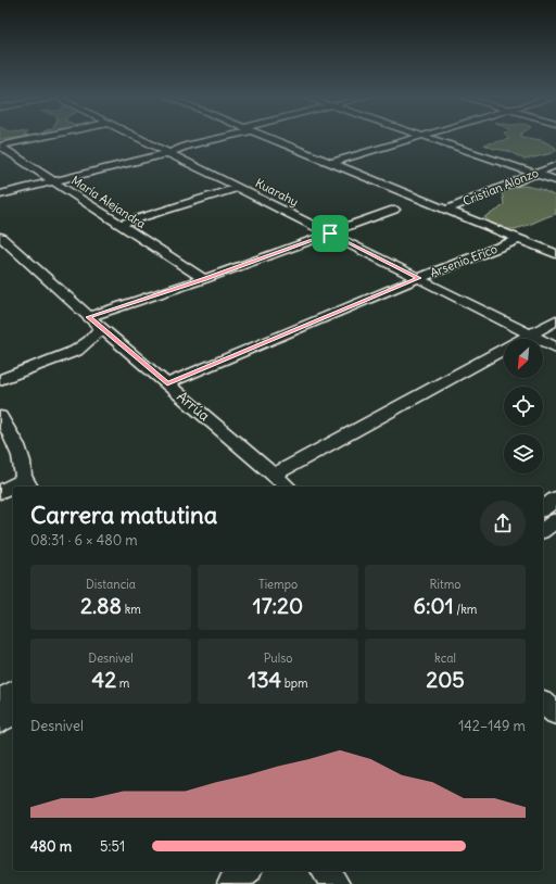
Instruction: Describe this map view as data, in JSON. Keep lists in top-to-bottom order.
{
  "streets": {
    "street": [
      "Cristian Alonzo",
      "Kuarahy",
      "María Alejandra",
      "Arsenio Erico",
      "Arrúa"
    ]
  },
  "crossings": [
    ["Kuarahy", "Arsenio Erico"],
    ["Arsenio Erico", "Arrúa"]
  ],
  "north": "bottom left",
  "page": {
    "heading": ["Carrera matutina", "08:31 · 6 × 480 m"],
    "stats": [
      ["Distancia", "2.88 km"],
      ["Tiempo", "17:20"],
      ["Ritmo", "6:01 /km"],
      ["Desnivel", "42 m"],
      ["Pulso", "134 bpm"],
      ["kcal", "205"]
    ],
    "chart": ["Desnivel", "142–149 m"],
    "list": [
      {
        "name": "480 m",
        "note": "5:51"
      }
    ]
  }
}
